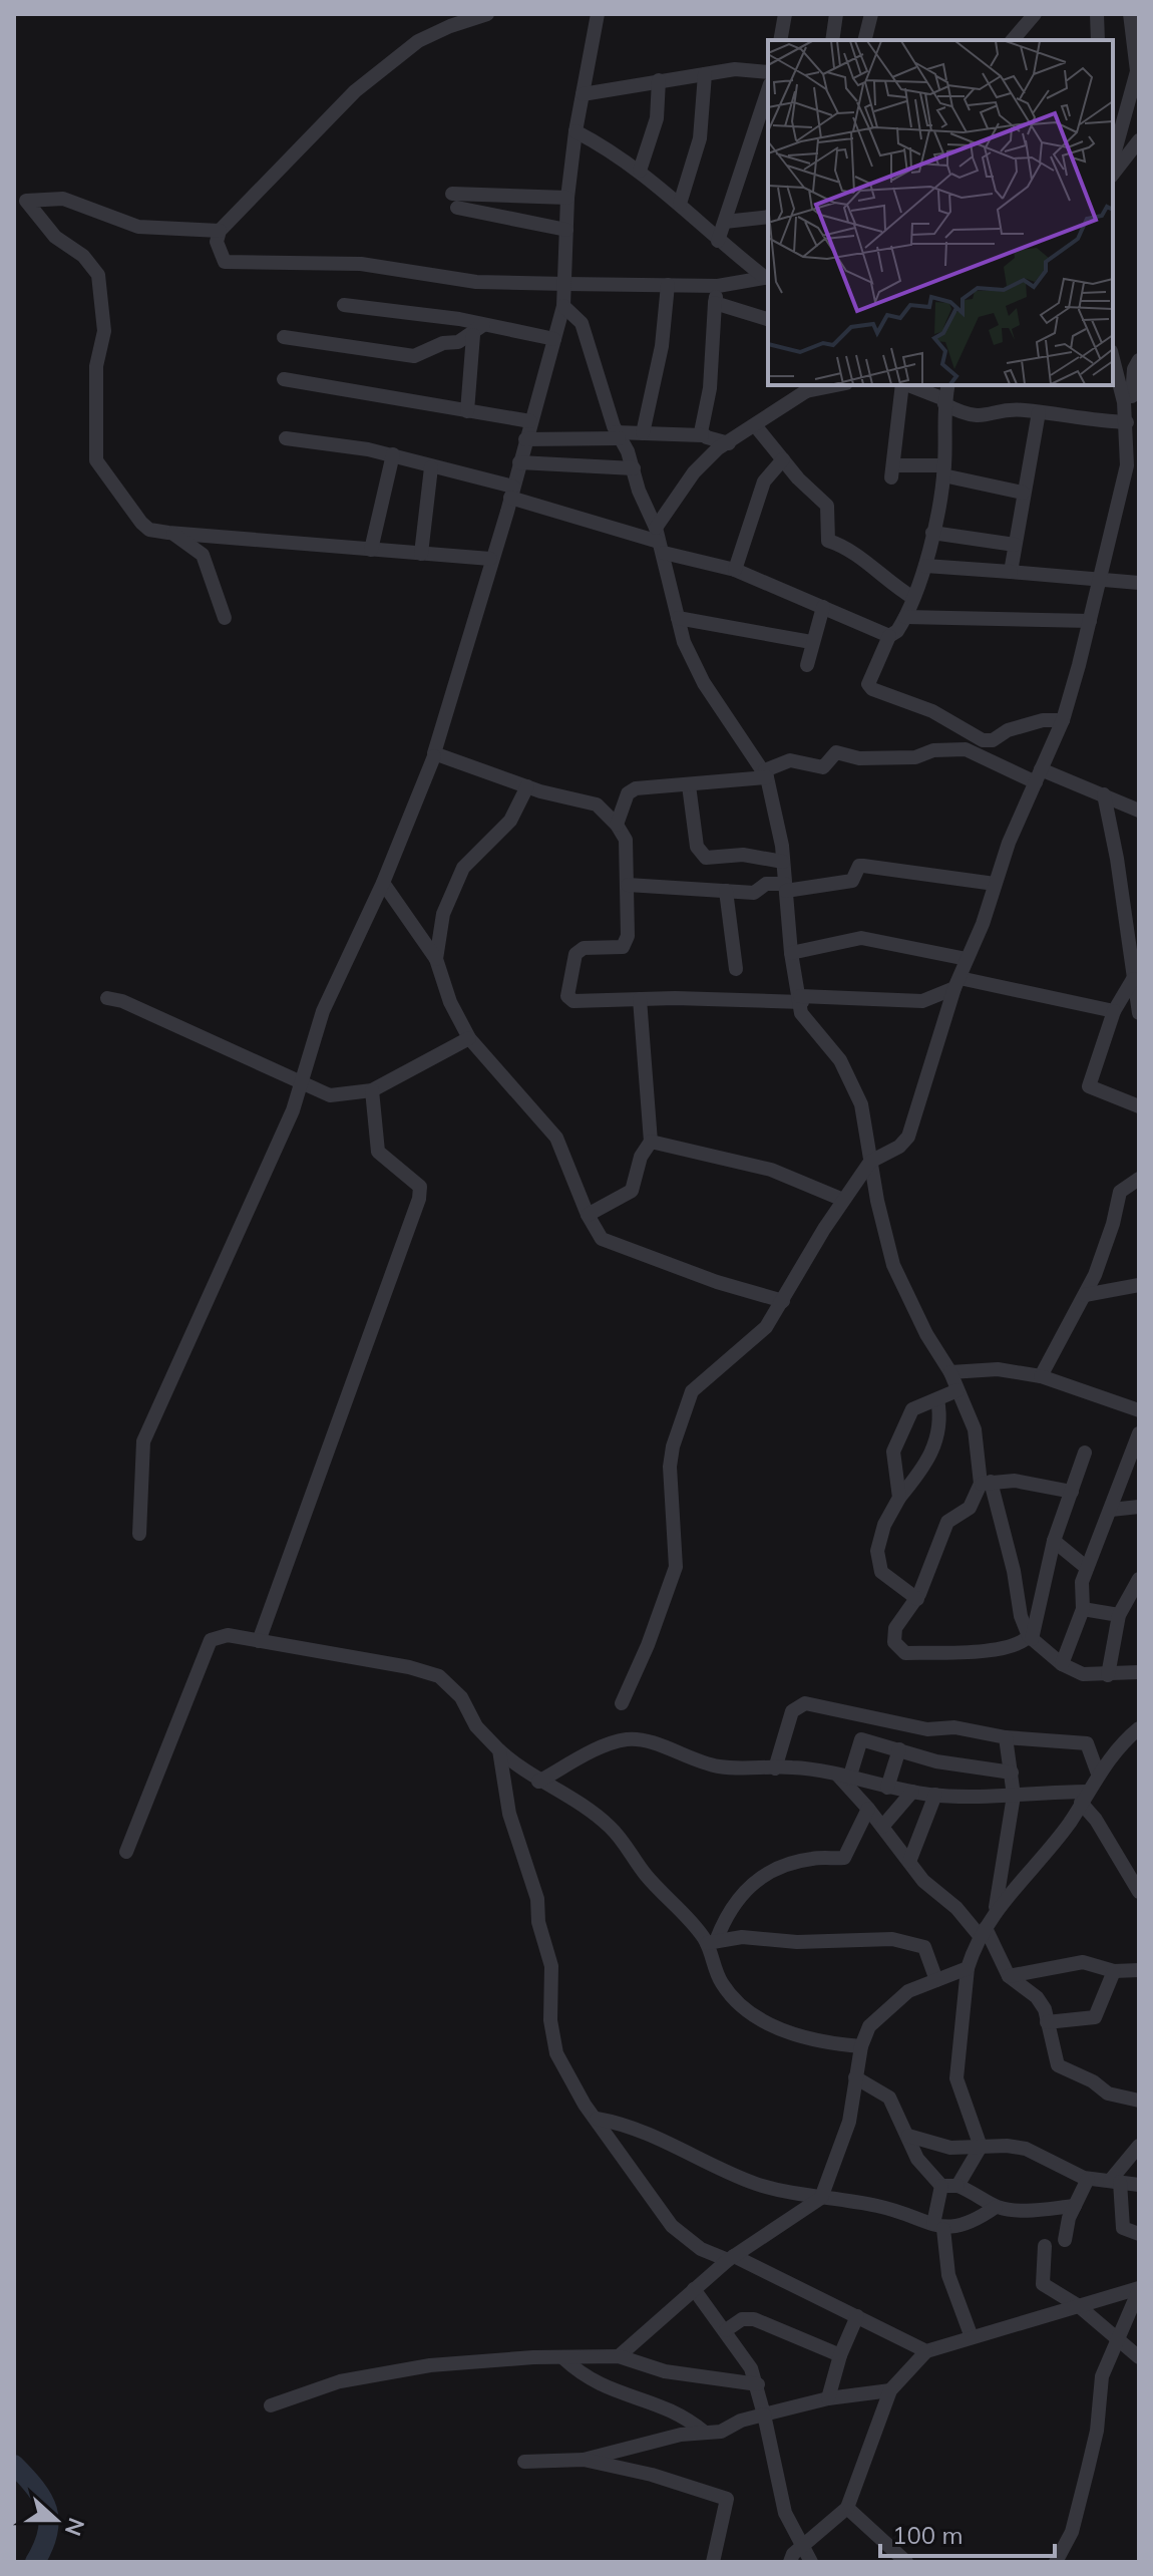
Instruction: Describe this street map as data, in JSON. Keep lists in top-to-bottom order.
{
  "scale_bar": "100 m",
  "north": "right"
}
